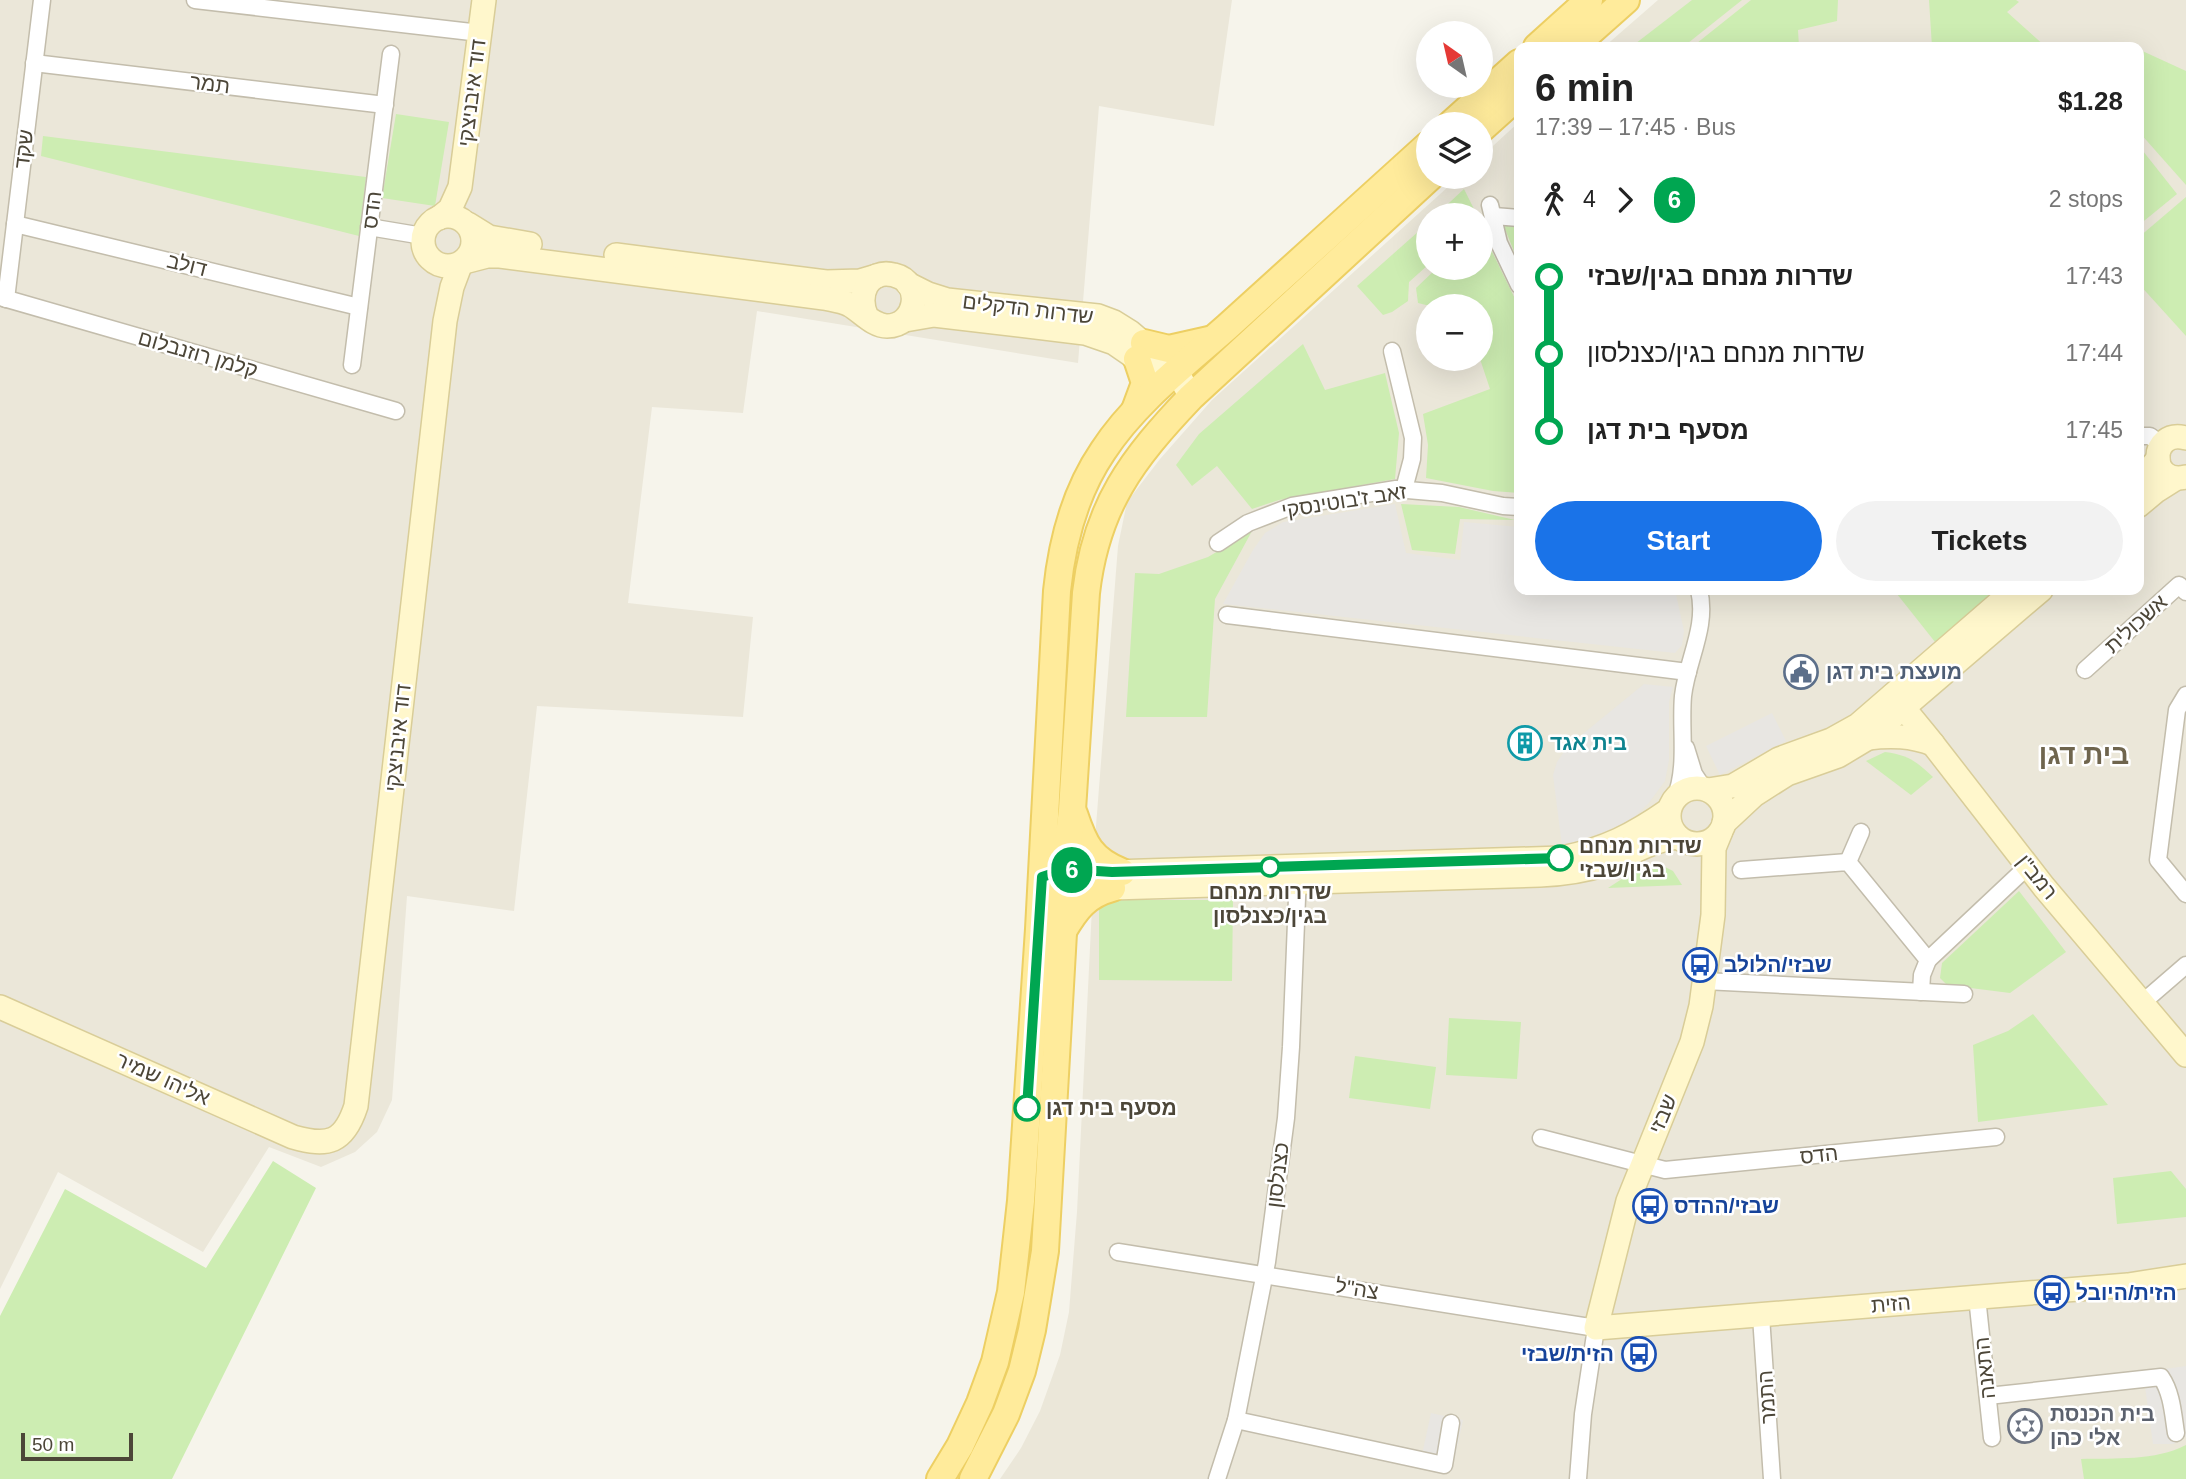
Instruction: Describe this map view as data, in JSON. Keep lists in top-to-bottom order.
{
  "streets": {
    "street": [
      "תמר",
      "דוד איבניצקי",
      "שקד",
      "הדס",
      "דולב",
      "שדרות הדקלים",
      "קלמן רוזנבלום",
      "זאב ז'בוטינסקי",
      "אשכולית",
      "רמב\"ן",
      "אליהו שמיר",
      "שבזי",
      "כצנלסון",
      "צה\"ל",
      "הזית",
      "התאנה",
      "התמר"
    ]
  },
  "crossings": [
    ["תמר", "שקד"],
    ["תמר", "הדס"],
    ["דוד איבניצקי", "אליהו שמיר"],
    ["שקד", "דולב"],
    ["שקד", "קלמן רוזנבלום"],
    ["הדס", "דולב"],
    ["הדס", "שבזי"],
    ["שבזי", "צה\"ל"],
    ["שבזי", "הזית"],
    ["כצנלסון", "צה\"ל"],
    ["צה\"ל", "הזית"],
    ["הזית", "התאנה"],
    ["הזית", "התמר"]
  ],
  "districts": ["בית דגן"],
  "places": {
    "public building": ["מועצת בית דגן"],
    "building": ["בית אגד"],
    "other": ["שדרות מנחם בגין/שבזי", "שדרות מנחם בגין/כצנלסון", "מסעף בית דגן"],
    "bus stop": [
      "שבזי/הלולב",
      "שבזי/ההדס",
      "הזית/היובל",
      "הזית/שבזי"
    ],
    "synagogue": ["בית הכנסת אלי כהן"]
  },
  "lines": ["bus line 6"],
  "scale_bar": "50 m",
  "north": "top left",
  "page": {
    "on_map": "6",
    "map_buttons": ["+", "−"],
    "heading": ["6 min", "17:39 – 17:45 · Bus", "$1.28"],
    "legs": ["4", "6", "2 stops"],
    "list": [
      {
        "name": "שדרות מנחם בגין/שבזי",
        "value": "17:43"
      },
      {
        "name": "שדרות מנחם בגין/כצנלסון",
        "value": "17:44"
      },
      {
        "name": "מסעף בית דגן",
        "value": "17:45"
      }
    ],
    "buttons": ["Start", "Tickets"],
    "scale": "50 m"
  }
}
